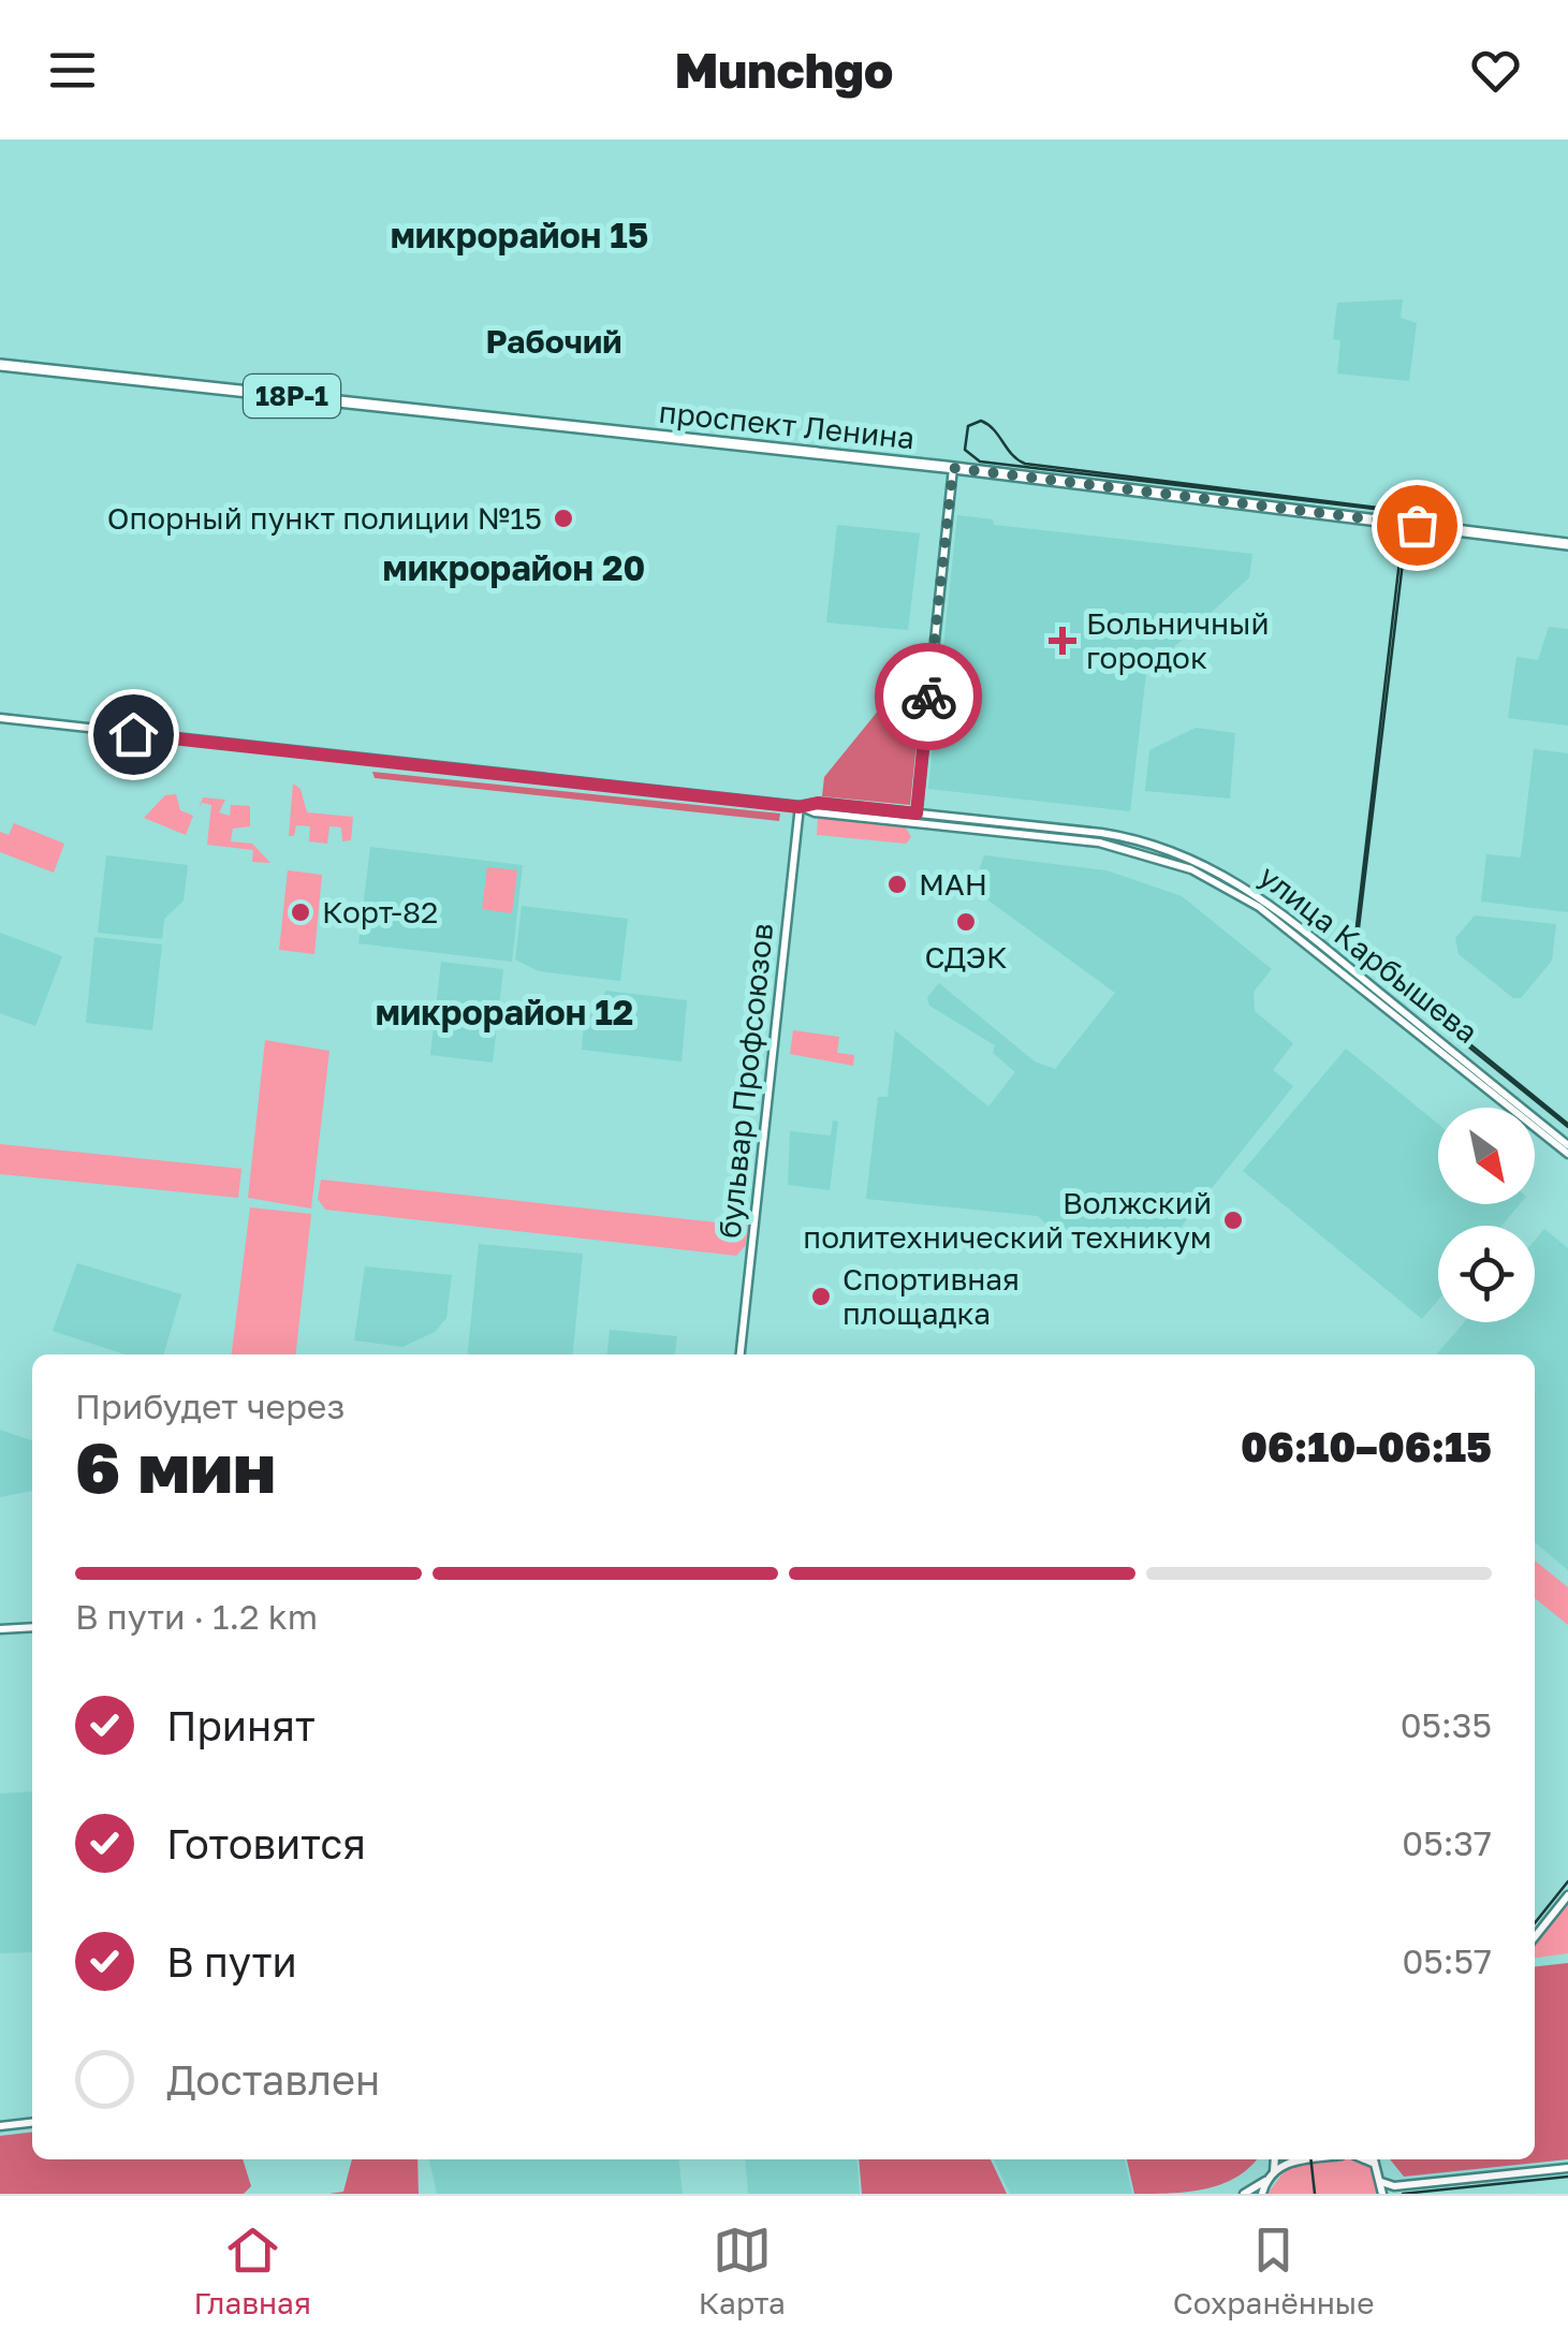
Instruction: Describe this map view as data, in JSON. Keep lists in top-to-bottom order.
{
  "streets": {
    "main road": ["18Р-1", "проспект Ленина"],
    "street": ["улица Карбышева", "бульвар Профсоюзов"]
  },
  "crossings": [
    ["улица Карбышева", "бульвар Профсоюзов"]
  ],
  "districts": [
    "микрорайон 15",
    "Рабочий",
    "микрорайон 20",
    "микрорайон 12"
  ],
  "places": {
    "other": [
      "Опорный пункт полиции №15",
      "МАН",
      "Корт-82",
      "СДЭК",
      "Волжский политехнический техникум",
      "Спортивная площадка"
    ],
    "health": ["Больничный городок"]
  },
  "north": "bottom right",
  "page": {
    "header": "Munchgo",
    "heading": ["6 мин", "Прибудет через", "06:10–06:15"],
    "bar": "В пути · 1.2 km",
    "list": [
      ["Принят", "05:35"],
      ["Готовится", "05:37"],
      ["В пути", "05:57"],
      "Доставлен"
    ],
    "tabs": ["Главная", "Карта", "Сохранённые"]
  }
}
